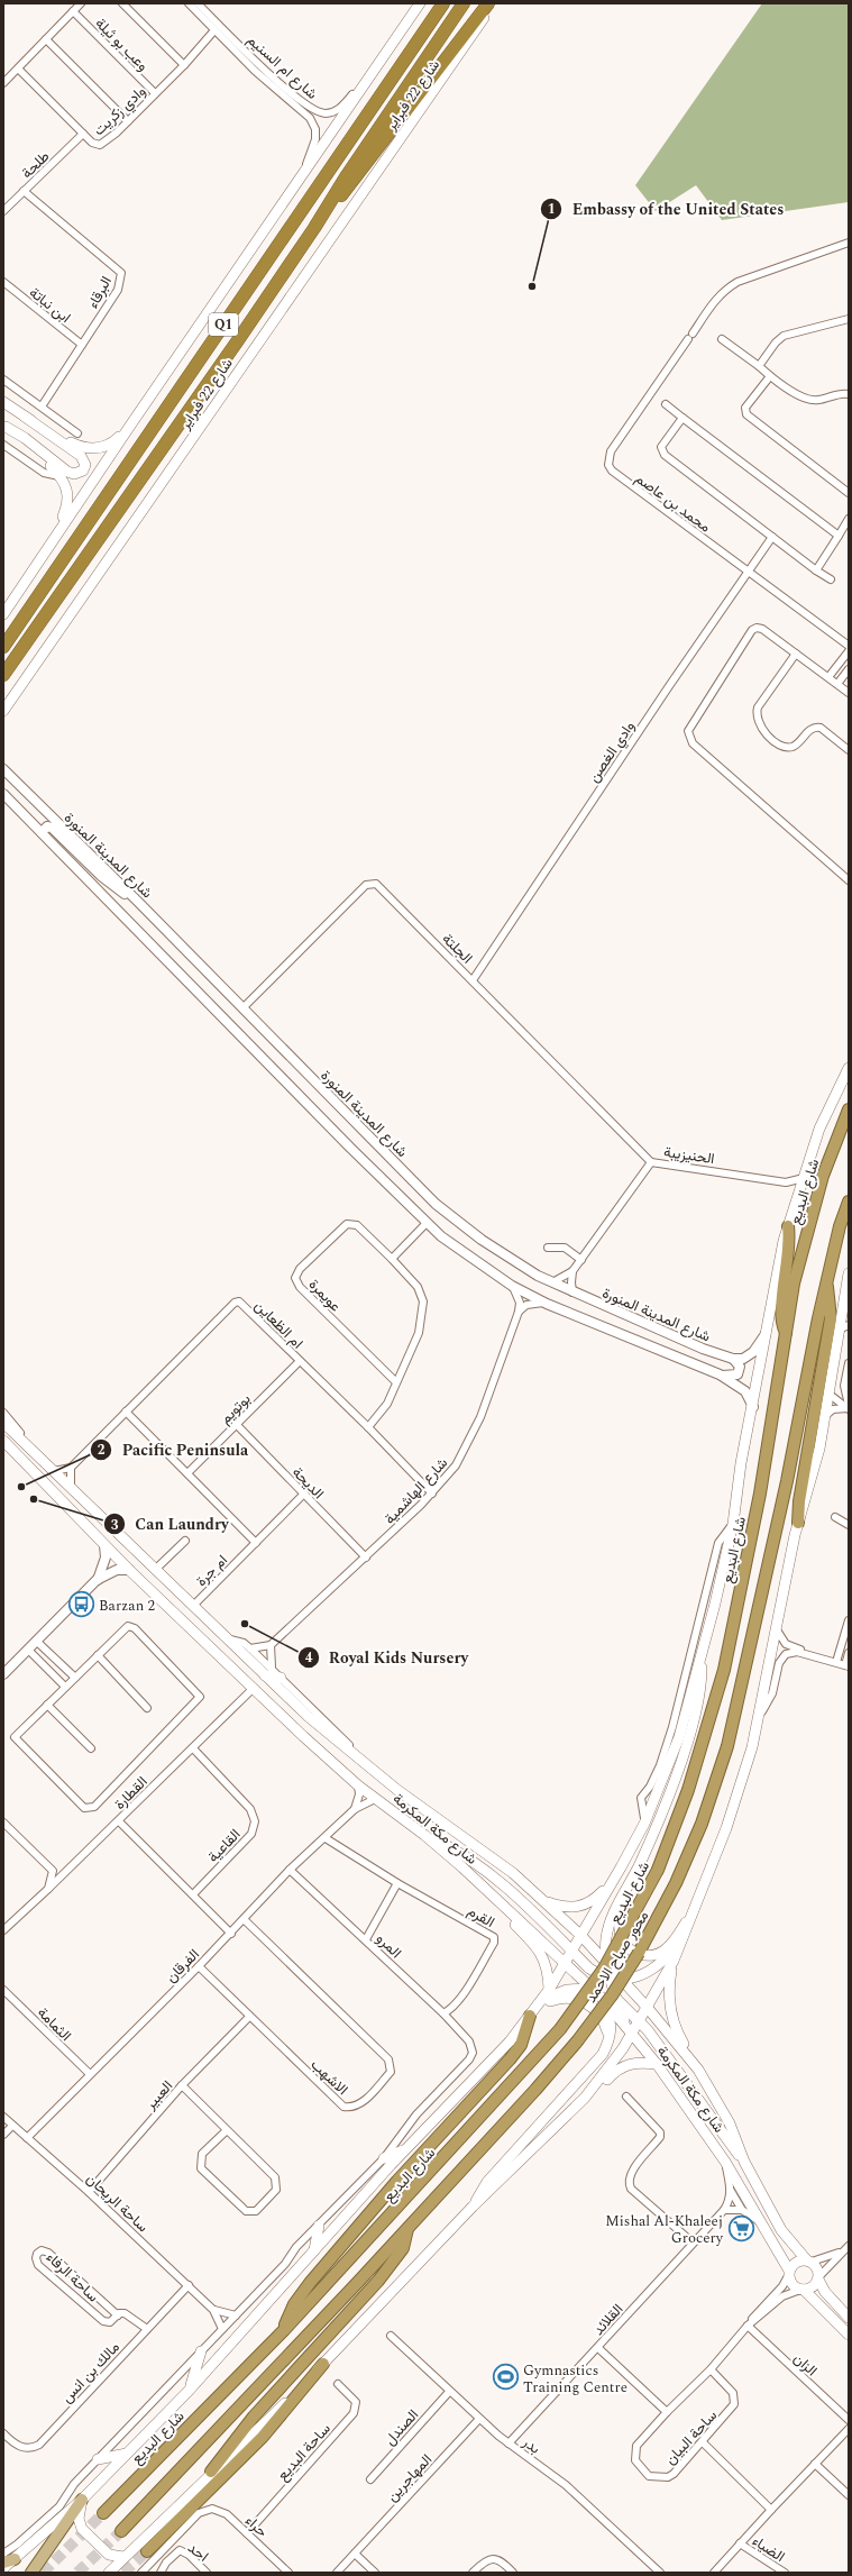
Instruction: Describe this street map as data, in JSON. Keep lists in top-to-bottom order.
{
  "streets": {
    "highway": [
      "شارع 22 فبراير",
      "Q1",
      "شارع البديع",
      "محور صباح الاحمد"
    ],
    "main road": ["شارع مكة المكرمة"],
    "street": [
      "وعب بو ثيلة",
      "شارع ام السنيم",
      "وادي زكريت",
      "طلحة",
      "البرقاء",
      "ابن نباتة",
      "محمد بن عاصم",
      "وادي الغصن",
      "شارع المدينة المنورة",
      "الجلتة",
      "الحنيزيبة",
      "عويمرة",
      "ام الظعاين",
      "بوتويم",
      "الديحة",
      "شارع الهاشمية",
      "ام جرة",
      "القطارة",
      "القاعية",
      "القرم",
      "المرو",
      "الفرقان",
      "الثمامة",
      "الاشهب",
      "العبير",
      "ساحة الريحان",
      "ساحة الرفاء",
      "القلائد",
      "الزان",
      "مالك بن انس",
      "الصندل",
      "ساحة البيان",
      "بدر",
      "ساحة البديع",
      "المهاجرين",
      "حراء",
      "الضياء",
      "احد"
    ]
  },
  "crossings": [
    ["وعب بو ثيلة", "وادي زكريت"],
    ["شارع ام السنيم", "وادي زكريت"],
    ["وادي زكريت", "طلحة"],
    ["طلحة", "البرقاء"],
    ["البرقاء", "ابن نباتة"],
    ["محمد بن عاصم", "وادي الغصن"],
    ["وادي الغصن", "الجلتة"],
    ["شارع المدينة المنورة", "الجلتة"],
    ["شارع المدينة المنورة", "الحنيزيبة"],
    ["شارع المدينة المنورة", "شارع البديع"],
    ["شارع المدينة المنورة", "شارع الهاشمية"],
    ["الجلتة", "الحنيزيبة"],
    ["الحنيزيبة", "شارع البديع"],
    ["شارع البديع", "شارع مكة المكرمة"],
    ["شارع البديع", "المرو"],
    ["شارع البديع", "ساحة الريحان"],
    ["عويمرة", "ام الظعاين"],
    ["ام الظعاين", "بوتويم"],
    ["ام الظعاين", "شارع الهاشمية"],
    ["بوتويم", "الديحة"],
    ["الديحة", "شارع الهاشمية"],
    ["الديحة", "ام جرة"],
    ["ام جرة", "شارع مكة المكرمة"],
    ["القطارة", "شارع مكة المكرمة"],
    ["القطارة", "القاعية"],
    ["القطارة", "الفرقان"],
    ["شارع مكة المكرمة", "الفرقان"],
    ["شارع مكة المكرمة", "ساحة البيان"],
    ["القرم", "المرو"],
    ["القرم", "الفرقان"],
    ["المرو", "الفرقان"],
    ["الفرقان", "الثمامة"],
    ["الفرقان", "الاشهب"],
    ["الفرقان", "ساحة الريحان"],
    ["الاشهب", "العبير"],
    ["العبير", "ساحة الريحان"],
    ["ساحة الريحان", "مالك بن انس"],
    ["ساحة الرفاء", "مالك بن انس"],
    ["القلائد", "بدر"],
    ["الزان", "ساحة البيان"],
    ["الصندل", "بدر"],
    ["بدر", "المهاجرين"],
    ["ساحة البديع", "حراء"]
  ],
  "places": {
    "other": [
      "Embassy of the United States",
      "Pacific Peninsula",
      "Can Laundry",
      "Royal Kids Nursery"
    ],
    "bus stop": ["Barzan 2"],
    "supermarket": ["Mishal Al-Khaleej Grocery"],
    "sports": ["Gymnastics Training Centre"]
  }
}
